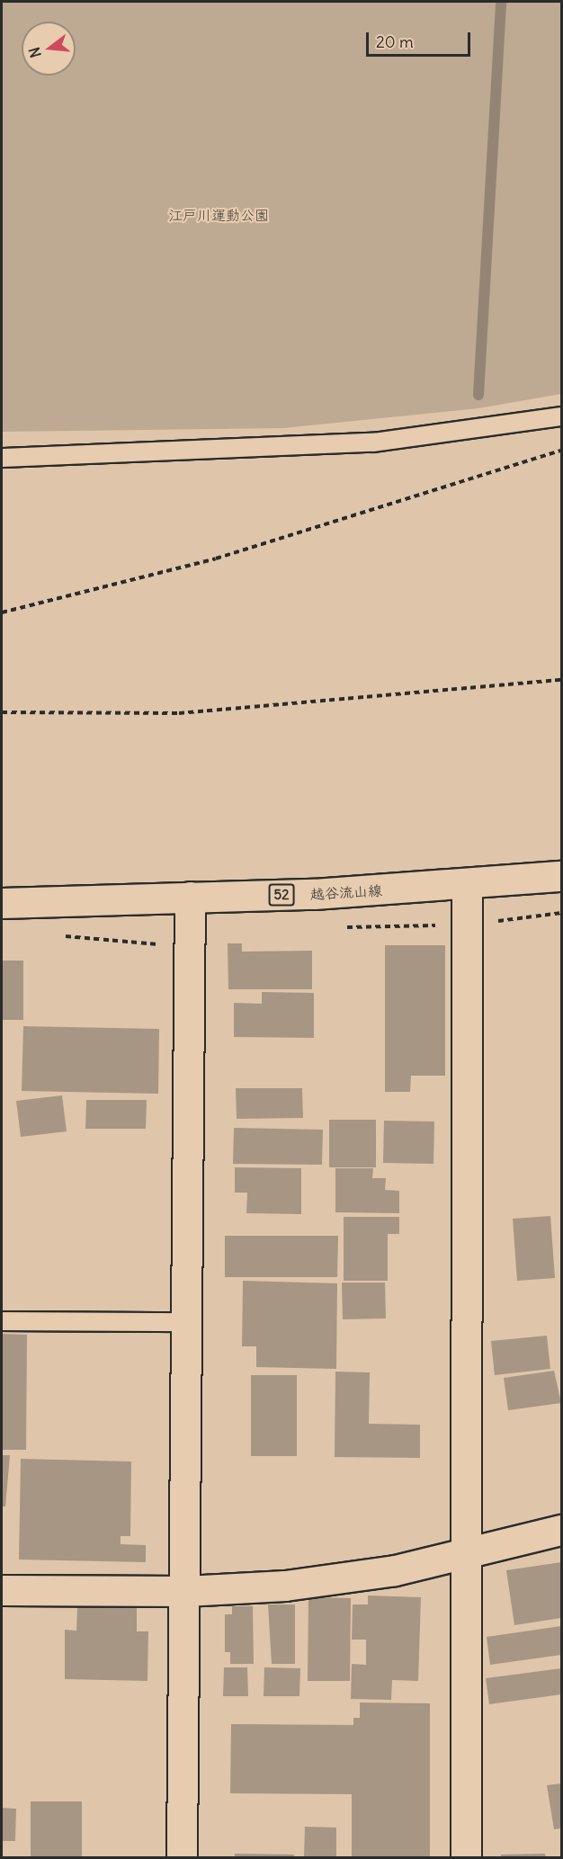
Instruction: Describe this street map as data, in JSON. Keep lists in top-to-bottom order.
{
  "streets": {
    "street": ["越谷流山線", "52"]
  },
  "parks": ["江戸川運動公園"],
  "scale_bar": "20 m",
  "north": "left"
}
